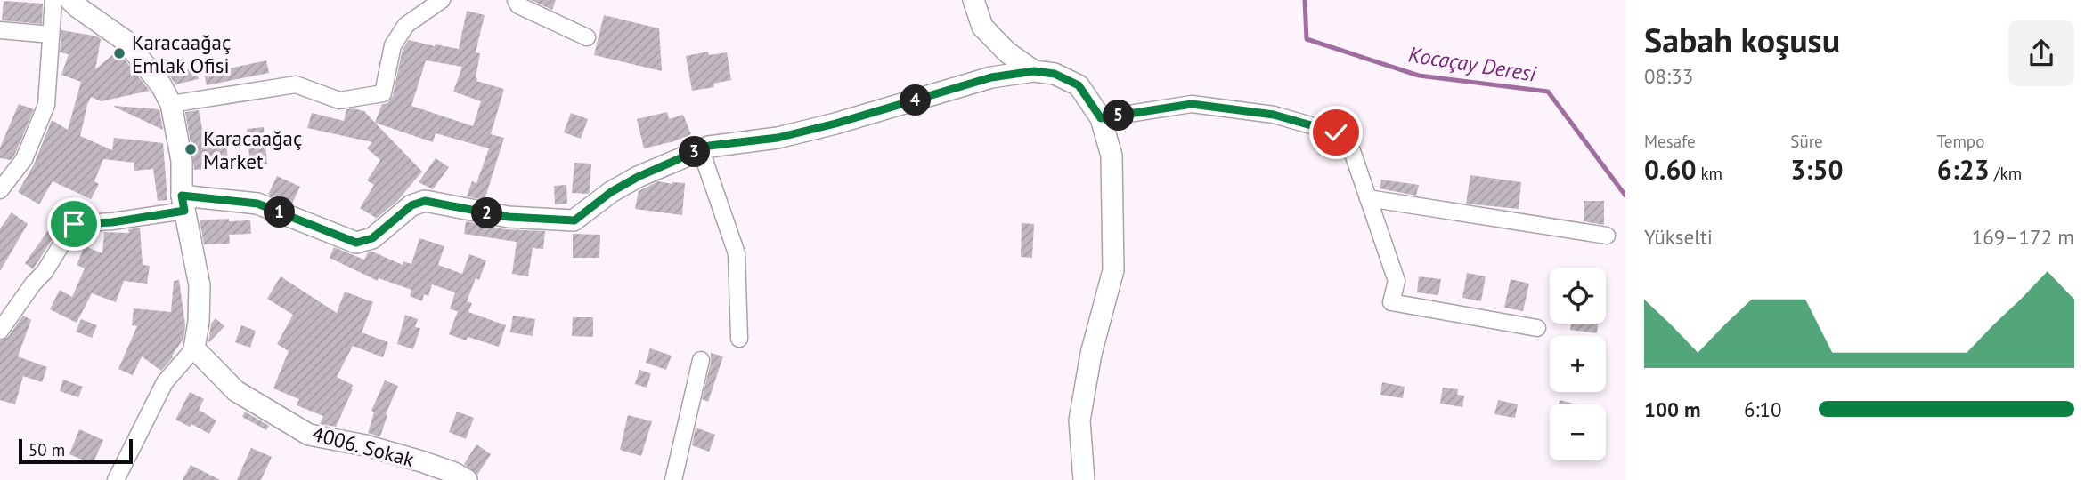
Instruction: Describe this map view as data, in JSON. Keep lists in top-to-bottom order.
{
  "streets": {
    "street": ["4006. Sokak"]
  },
  "water": ["Kocaçay Deresi"],
  "places": ["Karacaağaç Emlak Ofisi", "Karacaağaç Market"],
  "scale_bar": "50 m",
  "page": {
    "heading": ["Sabah koşusu", "08:33"],
    "pins": [
      "4",
      "5",
      "3",
      "1",
      "2"
    ],
    "stats": [
      ["Mesafe", "0.60 km"],
      ["Süre", "3:50"],
      ["Tempo", "6:23 /km"]
    ],
    "chart": ["Yükselti", "169–172 m"],
    "map_buttons": ["+", "−"],
    "list": [
      {
        "name": "100 m",
        "note": "6:10"
      }
    ],
    "scale": "50 m"
  }
}
